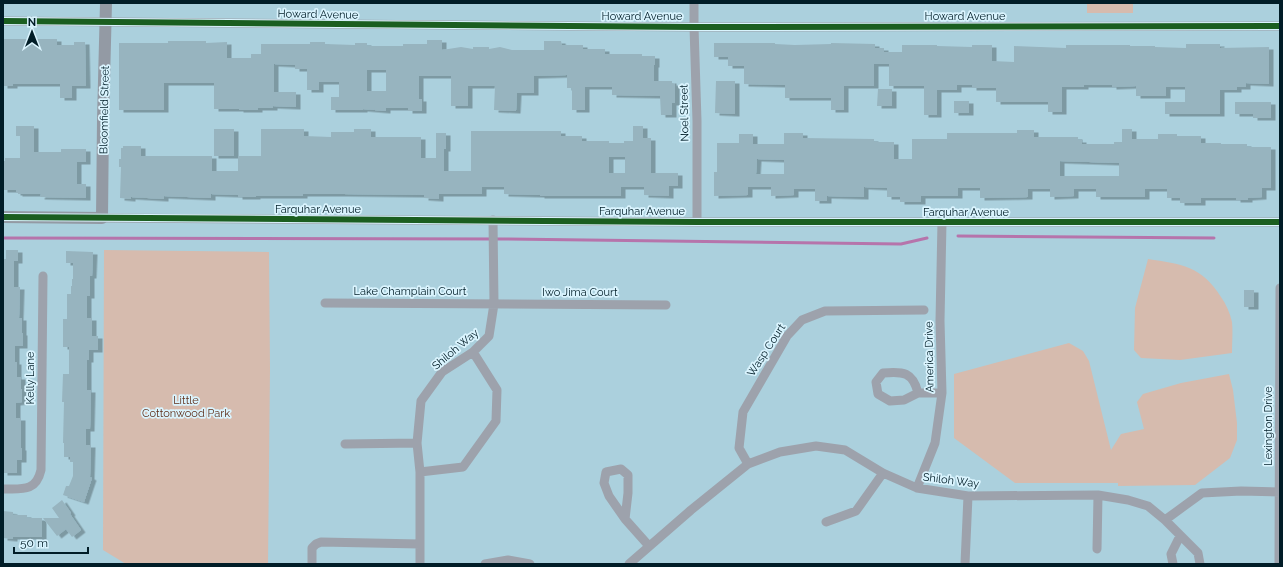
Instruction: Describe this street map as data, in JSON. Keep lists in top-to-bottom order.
{
  "streets": {
    "street": [
      "Howard Avenue",
      "Bloomfield Street",
      "Noel Street",
      "Farquhar Avenue",
      "Lake Champlain Court",
      "Iwo Jima Court",
      "Shiloh Way",
      "Wasp Court",
      "America Drive",
      "Kelly Lane",
      "Lexington Drive"
    ]
  },
  "crossings": [
    ["Howard Avenue", "Bloomfield Street"],
    ["Howard Avenue", "Noel Street"],
    ["Bloomfield Street", "Farquhar Avenue"],
    ["Noel Street", "Farquhar Avenue"],
    ["Farquhar Avenue", "Shiloh Way"],
    ["Farquhar Avenue", "America Drive"],
    ["Lake Champlain Court", "Iwo Jima Court"],
    ["Lake Champlain Court", "Shiloh Way"],
    ["Iwo Jima Court", "Shiloh Way"],
    ["Shiloh Way", "Wasp Court"],
    ["Shiloh Way", "America Drive"]
  ],
  "parks": ["Little Cottonwood Park"],
  "scale_bar": "50 m",
  "north": "top"
}
